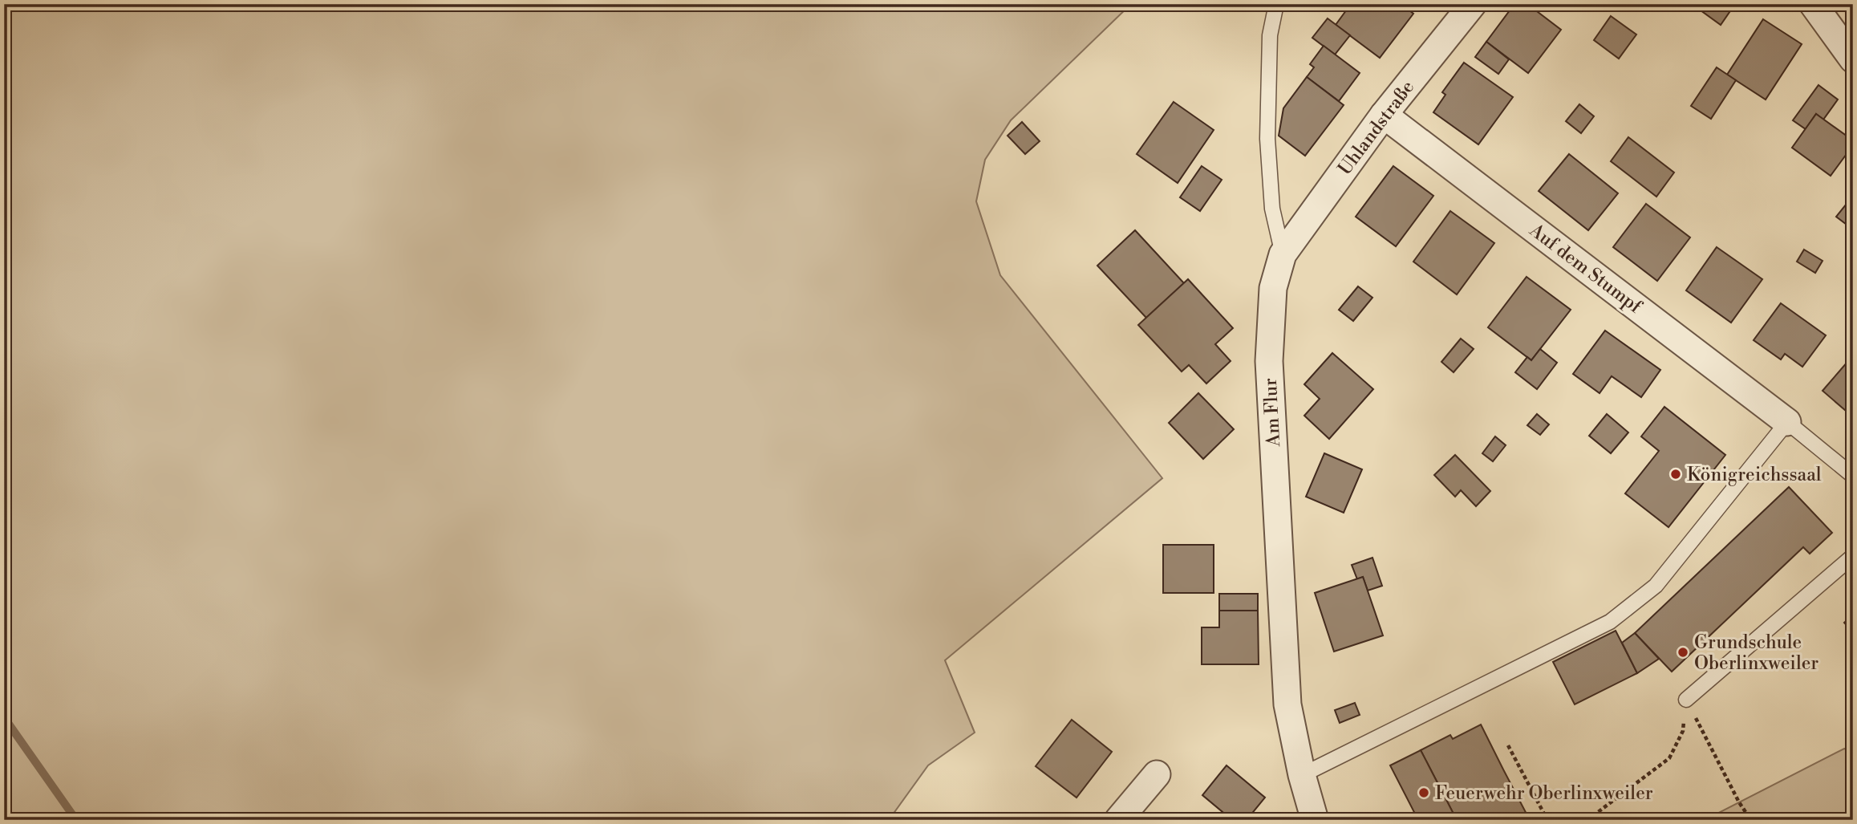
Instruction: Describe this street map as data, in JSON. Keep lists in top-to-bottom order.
{
  "streets": {
    "street": ["Uhlandstraße", "Auf dem Stumpf", "Am Flur"]
  },
  "crossings": [
    ["Uhlandstraße", "Auf dem Stumpf"],
    ["Uhlandstraße", "Am Flur"]
  ],
  "places": ["Königreichssaal", "Grundschule Oberlinxweiler", "Feuerwehr Oberlinxweiler"]
}
